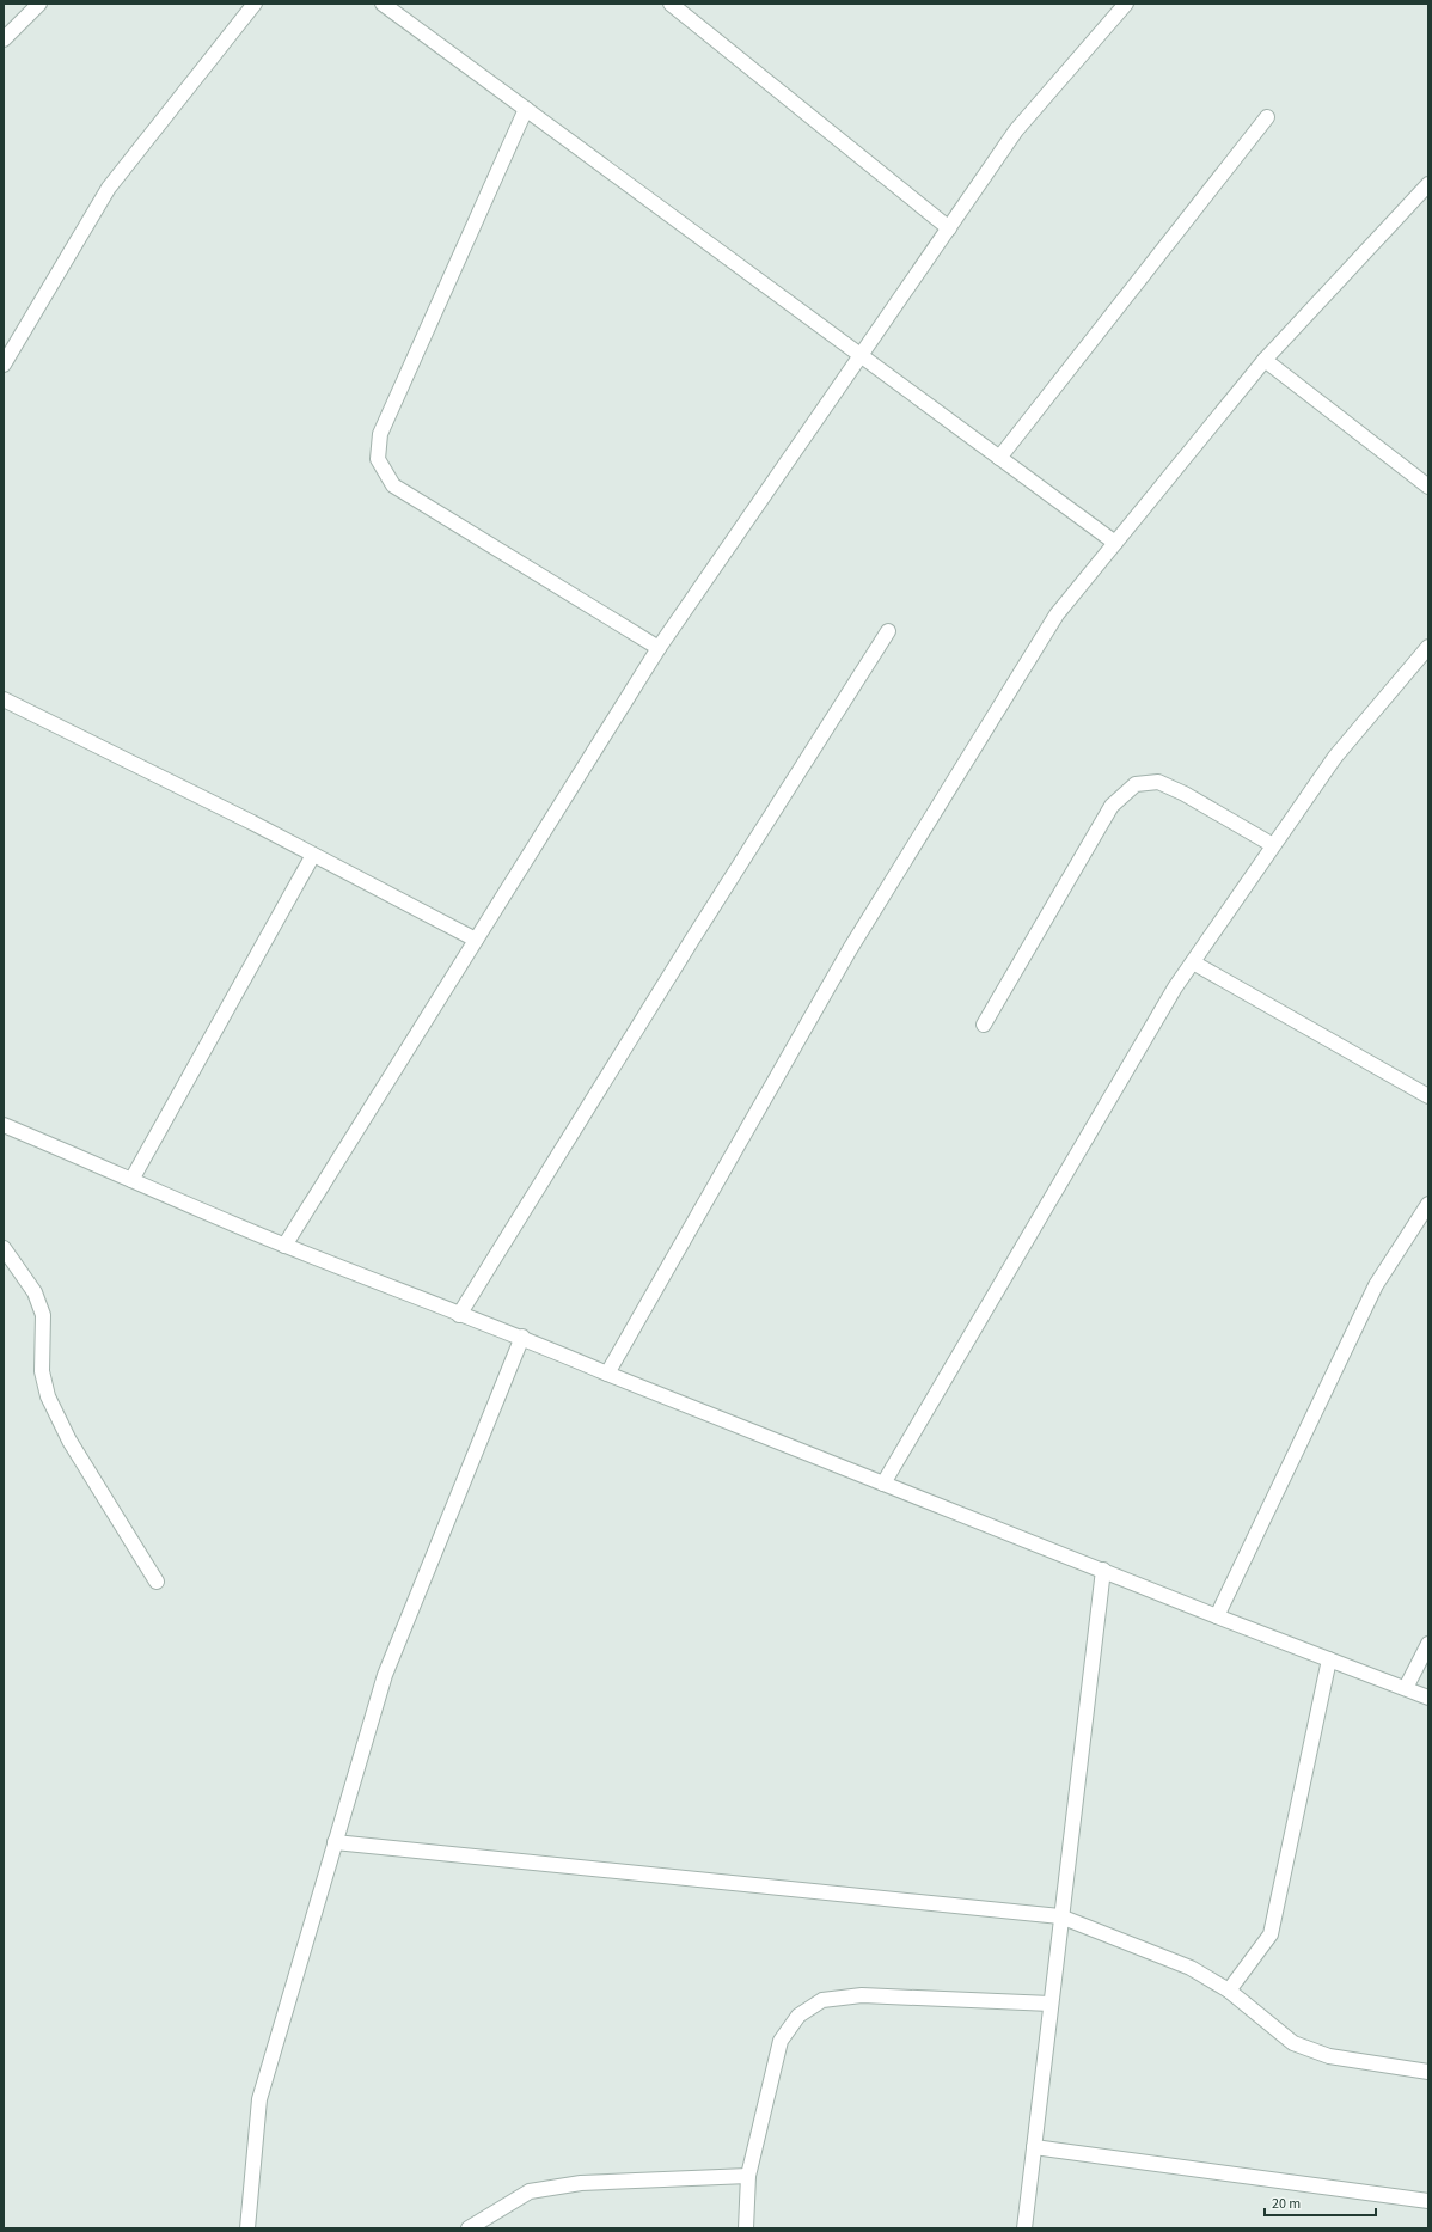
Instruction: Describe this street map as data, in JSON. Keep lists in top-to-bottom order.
{
  "scale_bar": "20 m"
}
